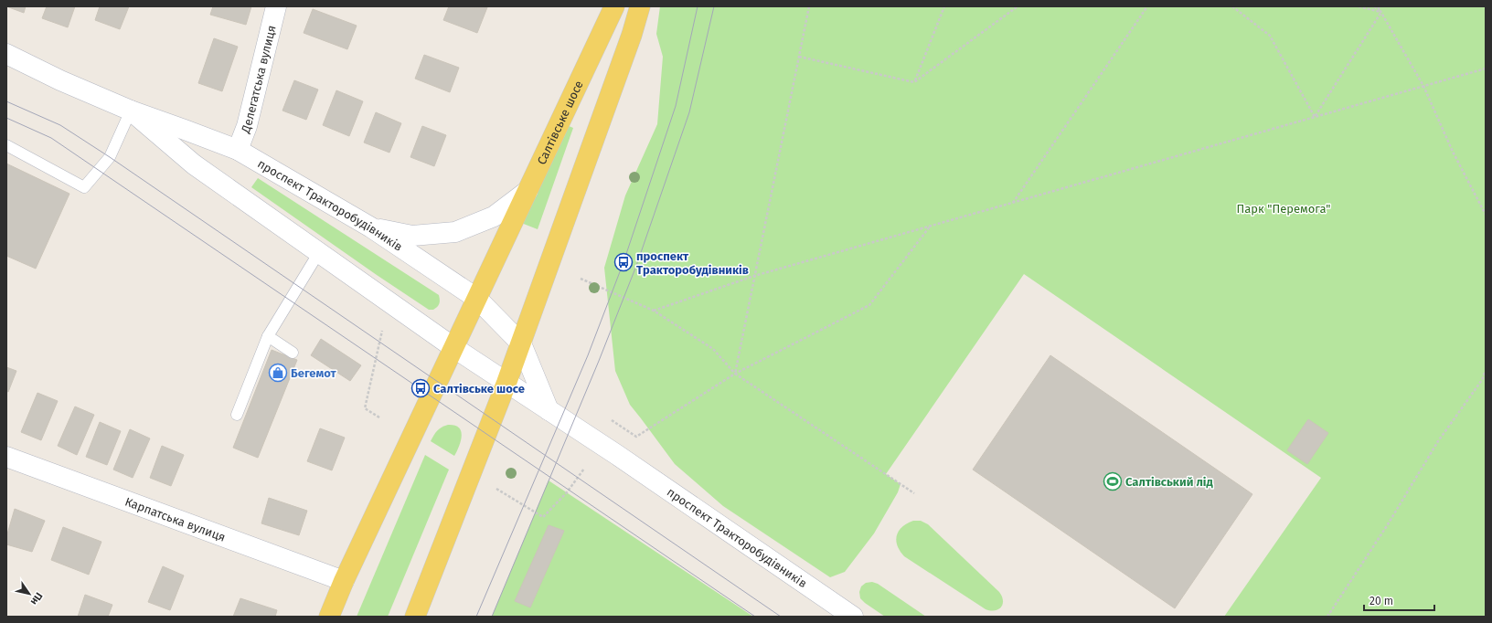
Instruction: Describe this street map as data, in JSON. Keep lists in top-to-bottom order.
{
  "streets": {
    "main road": [
      "Делегатська вулиця",
      "Салтівське шосе",
      "проспект Тракторобудівників",
      "Карпатська вулиця"
    ]
  },
  "crossings": [
    ["Делегатська вулиця", "проспект Тракторобудівників"],
    ["Салтівське шосе", "проспект Тракторобудівників"],
    ["Салтівське шосе", "Карпатська вулиця"]
  ],
  "parks": ["Парк \"Перемога\""],
  "places": {
    "bus stop": ["проспект Тракторобудівників", "Салтівське шосе"],
    "shop": ["Бегемот"],
    "sports": ["Салтівський лід"]
  },
  "scale_bar": "20 m",
  "north": "bottom right"
}
